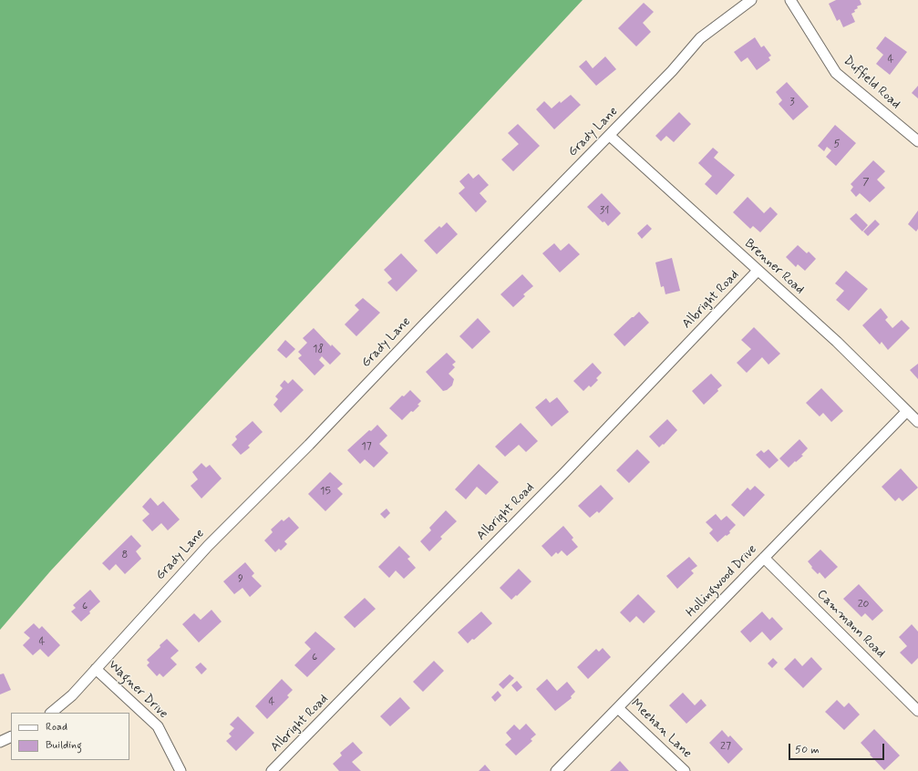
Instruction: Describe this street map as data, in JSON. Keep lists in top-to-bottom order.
{
  "streets": {
    "street": [
      "Duffield Road",
      "Grady Lane",
      "Brenner Road",
      "Albright Road",
      "Hollingwood Drive",
      "Cammann Road",
      "Wagner Drive",
      "Meehan Lane"
    ]
  },
  "crossings": [
    ["Grady Lane", "Brenner Road"],
    ["Grady Lane", "Wagner Drive"],
    ["Brenner Road", "Albright Road"],
    ["Brenner Road", "Hollingwood Drive"],
    ["Hollingwood Drive", "Cammann Road"],
    ["Hollingwood Drive", "Meehan Lane"]
  ],
  "house_numbers": [
    "4",
    "3",
    "5",
    "7",
    "31",
    "18",
    "17",
    "15",
    "8",
    "9",
    "20",
    "6",
    "4",
    "6",
    "4",
    "27"
  ],
  "legend": ["Road", "Building"],
  "scale_bar": "50 m"
}
